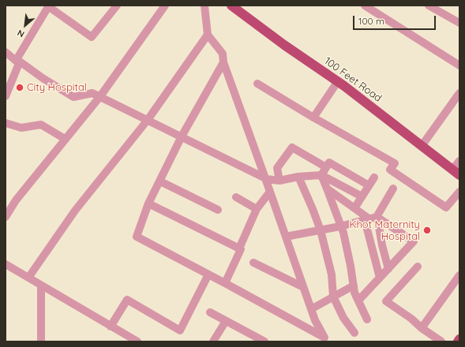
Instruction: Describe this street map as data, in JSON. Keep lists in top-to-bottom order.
{
  "streets": {
    "main road": ["100 Feet Road"]
  },
  "places": ["City Hospital", "Khot Maternity Hospital"],
  "scale_bar": "100 m",
  "north": "bottom left"
}
